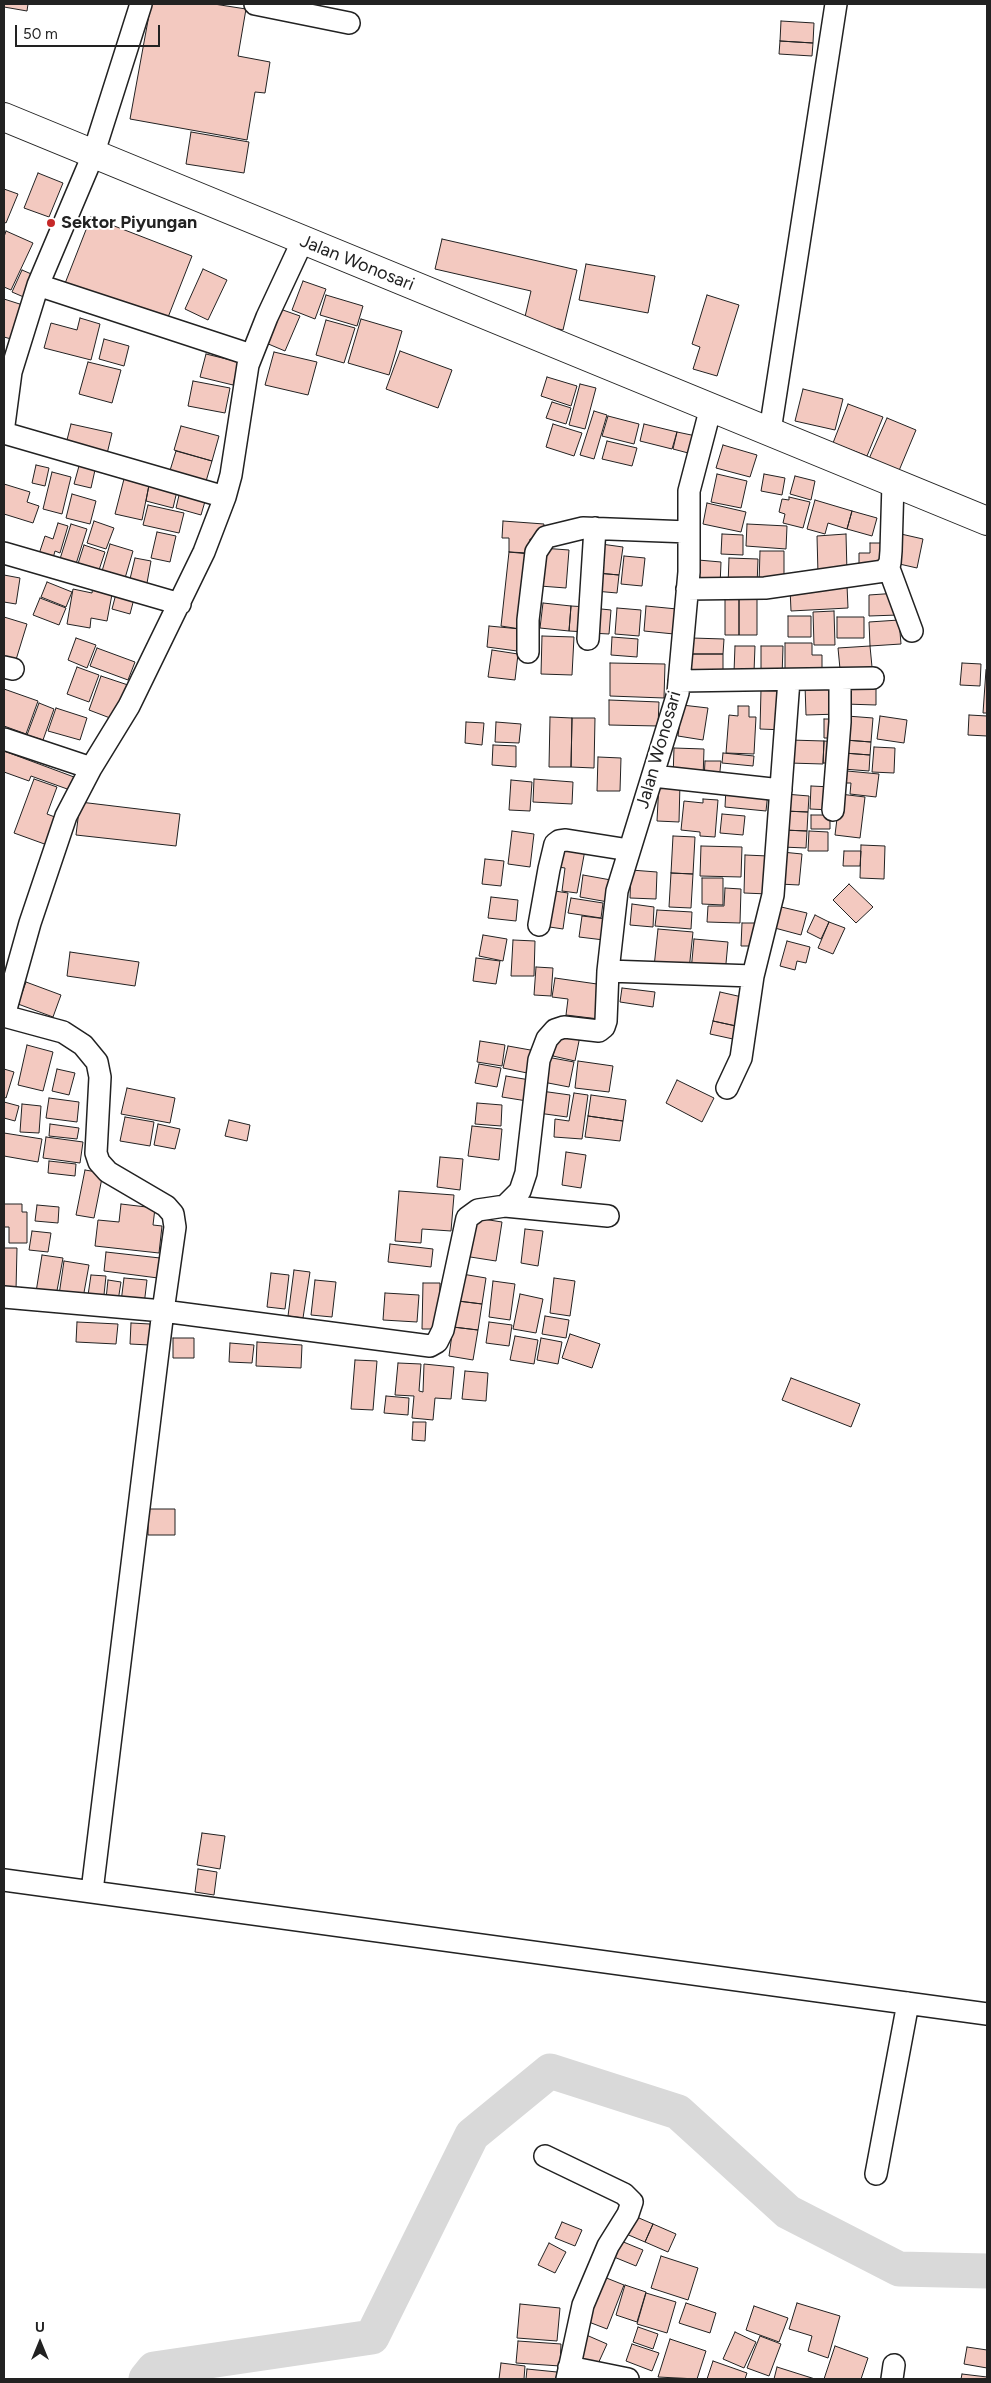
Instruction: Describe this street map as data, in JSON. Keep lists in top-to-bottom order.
{
  "streets": {
    "highway": ["Jalan Wonosari"]
  },
  "places": ["Sektor Piyungan"],
  "scale_bar": "50 m",
  "north": "top"
}
